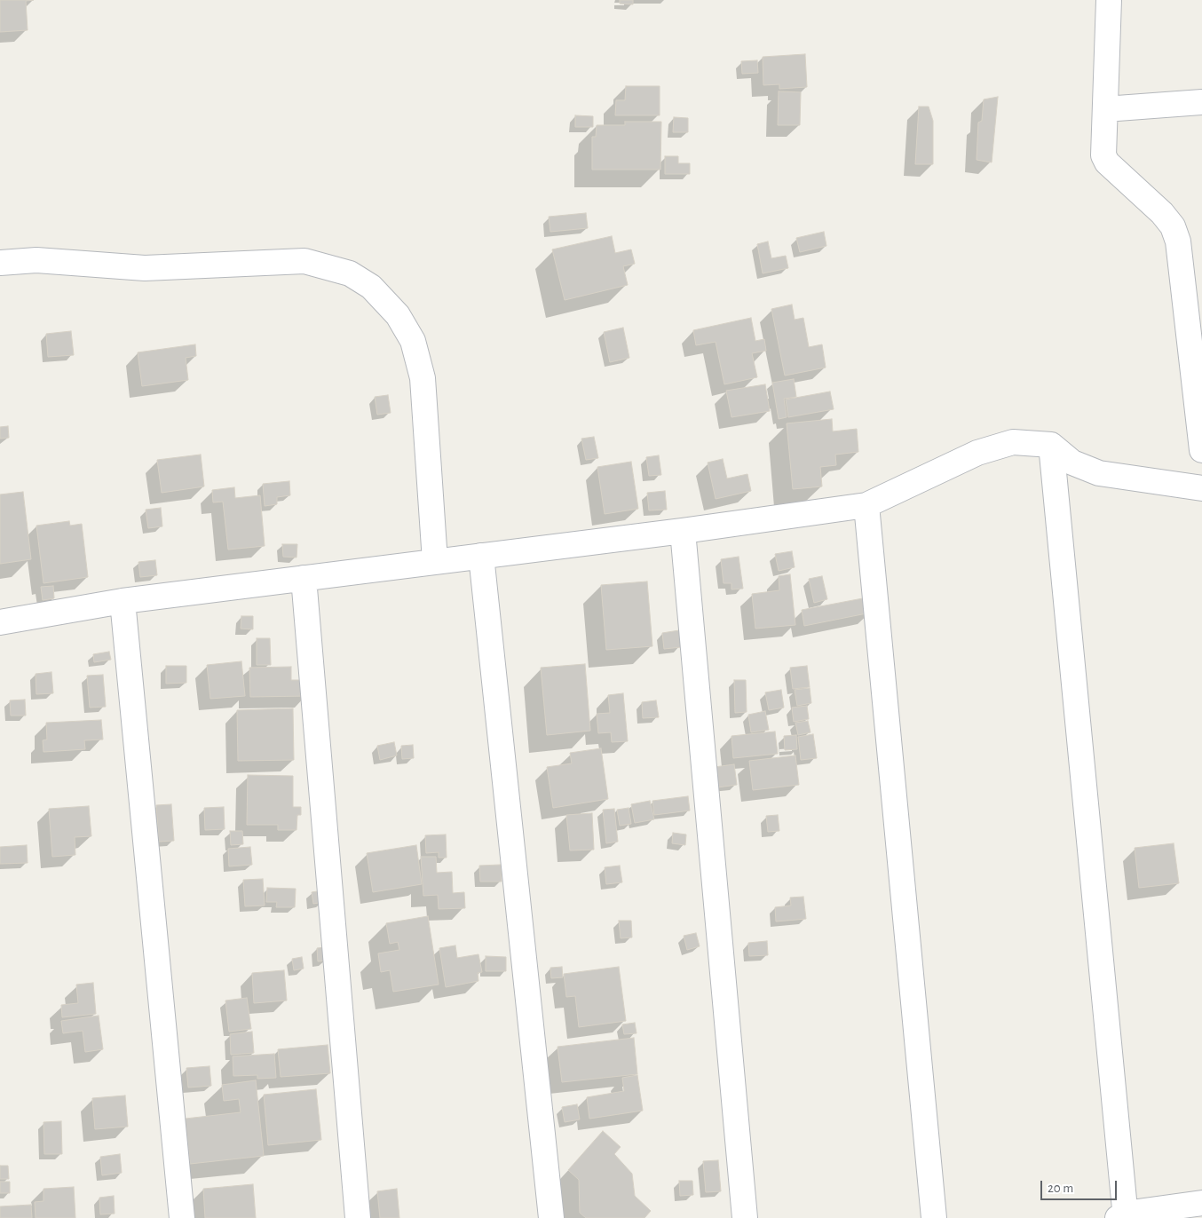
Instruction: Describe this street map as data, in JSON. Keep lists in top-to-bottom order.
{
  "scale_bar": "20 m"
}
